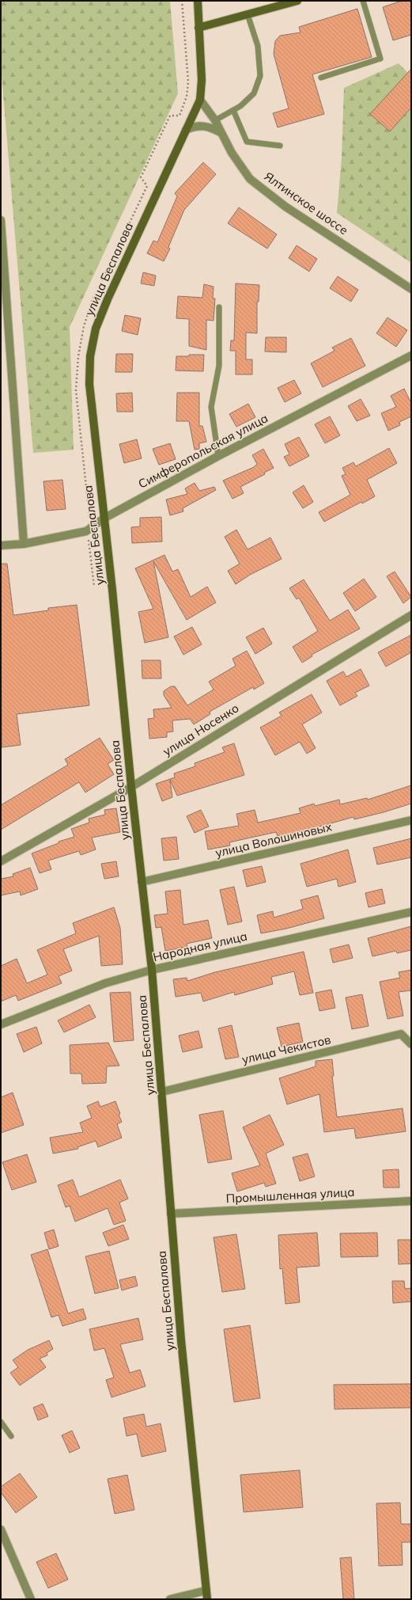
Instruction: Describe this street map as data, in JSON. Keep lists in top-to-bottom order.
{
  "streets": {
    "main road": ["улица Беспалова"],
    "street": [
      "Ялтинское шоссе",
      "Симферопольская улица",
      "улица Носенко",
      "улица Волошиновых",
      "Народная улица",
      "улица Чекистов",
      "Промышленная улица"
    ]
  },
  "crossings": [
    ["Ялтинское шоссе", "улица Беспалова"],
    ["улица Беспалова", "Симферопольская улица"],
    ["улица Беспалова", "улица Носенко"],
    ["улица Беспалова", "улица Волошиновых"],
    ["улица Беспалова", "Народная улица"],
    ["улица Беспалова", "улица Чекистов"],
    ["улица Беспалова", "Промышленная улица"]
  ]
}
